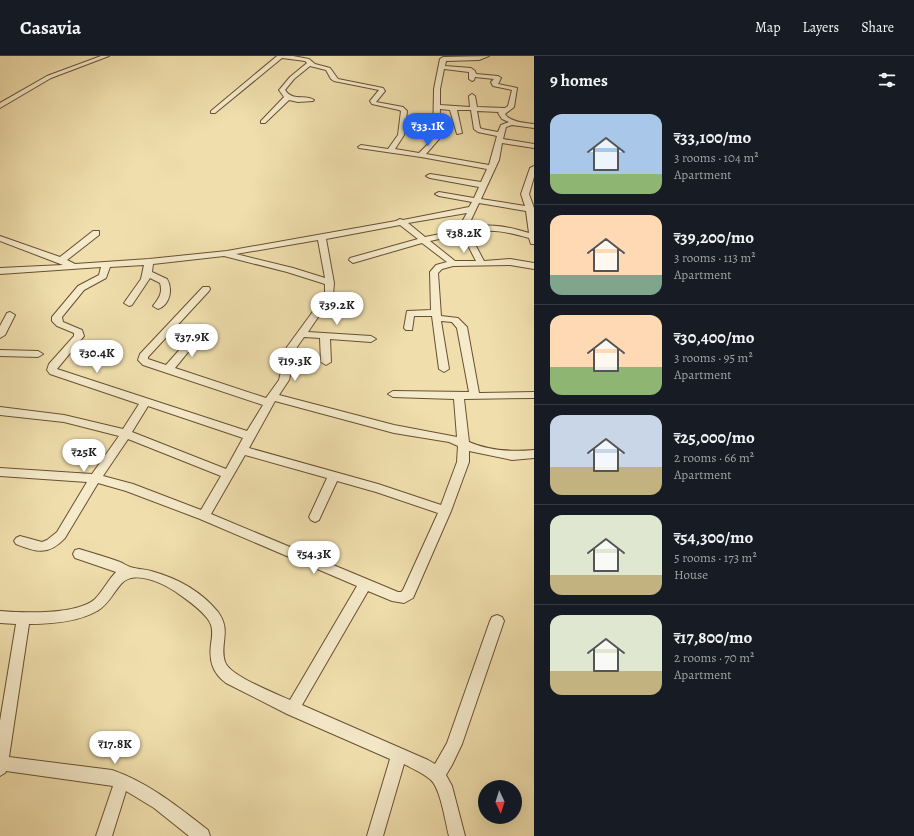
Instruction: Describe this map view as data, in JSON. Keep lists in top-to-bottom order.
{
  "north": "bottom",
  "page": {
    "header": "Casavia",
    "nav": ["Map", "Layers", "Share"],
    "heading": "9 homes",
    "list": [
      {
        "name": "₹33,100/mo",
        "note": "3 rooms · 104 m² · Apartment"
      },
      {
        "name": "₹39,200/mo",
        "note": "3 rooms · 113 m² · Apartment"
      },
      {
        "name": "₹30,400/mo",
        "note": "3 rooms · 95 m² · Apartment"
      },
      {
        "name": "₹25,000/mo",
        "note": "2 rooms · 66 m² · Apartment"
      },
      {
        "name": "₹54,300/mo",
        "note": "5 rooms · 173 m² · House"
      },
      {
        "name": "₹17,800/mo",
        "note": "2 rooms · 70 m² · Apartment"
      }
    ],
    "price": [
      "₹33.1K",
      "₹38.2K",
      "₹39.2K",
      "₹37.9K",
      "₹30.4K",
      "₹19.3K",
      "₹25K",
      "₹54.3K",
      "₹17.8K"
    ]
  }
}
